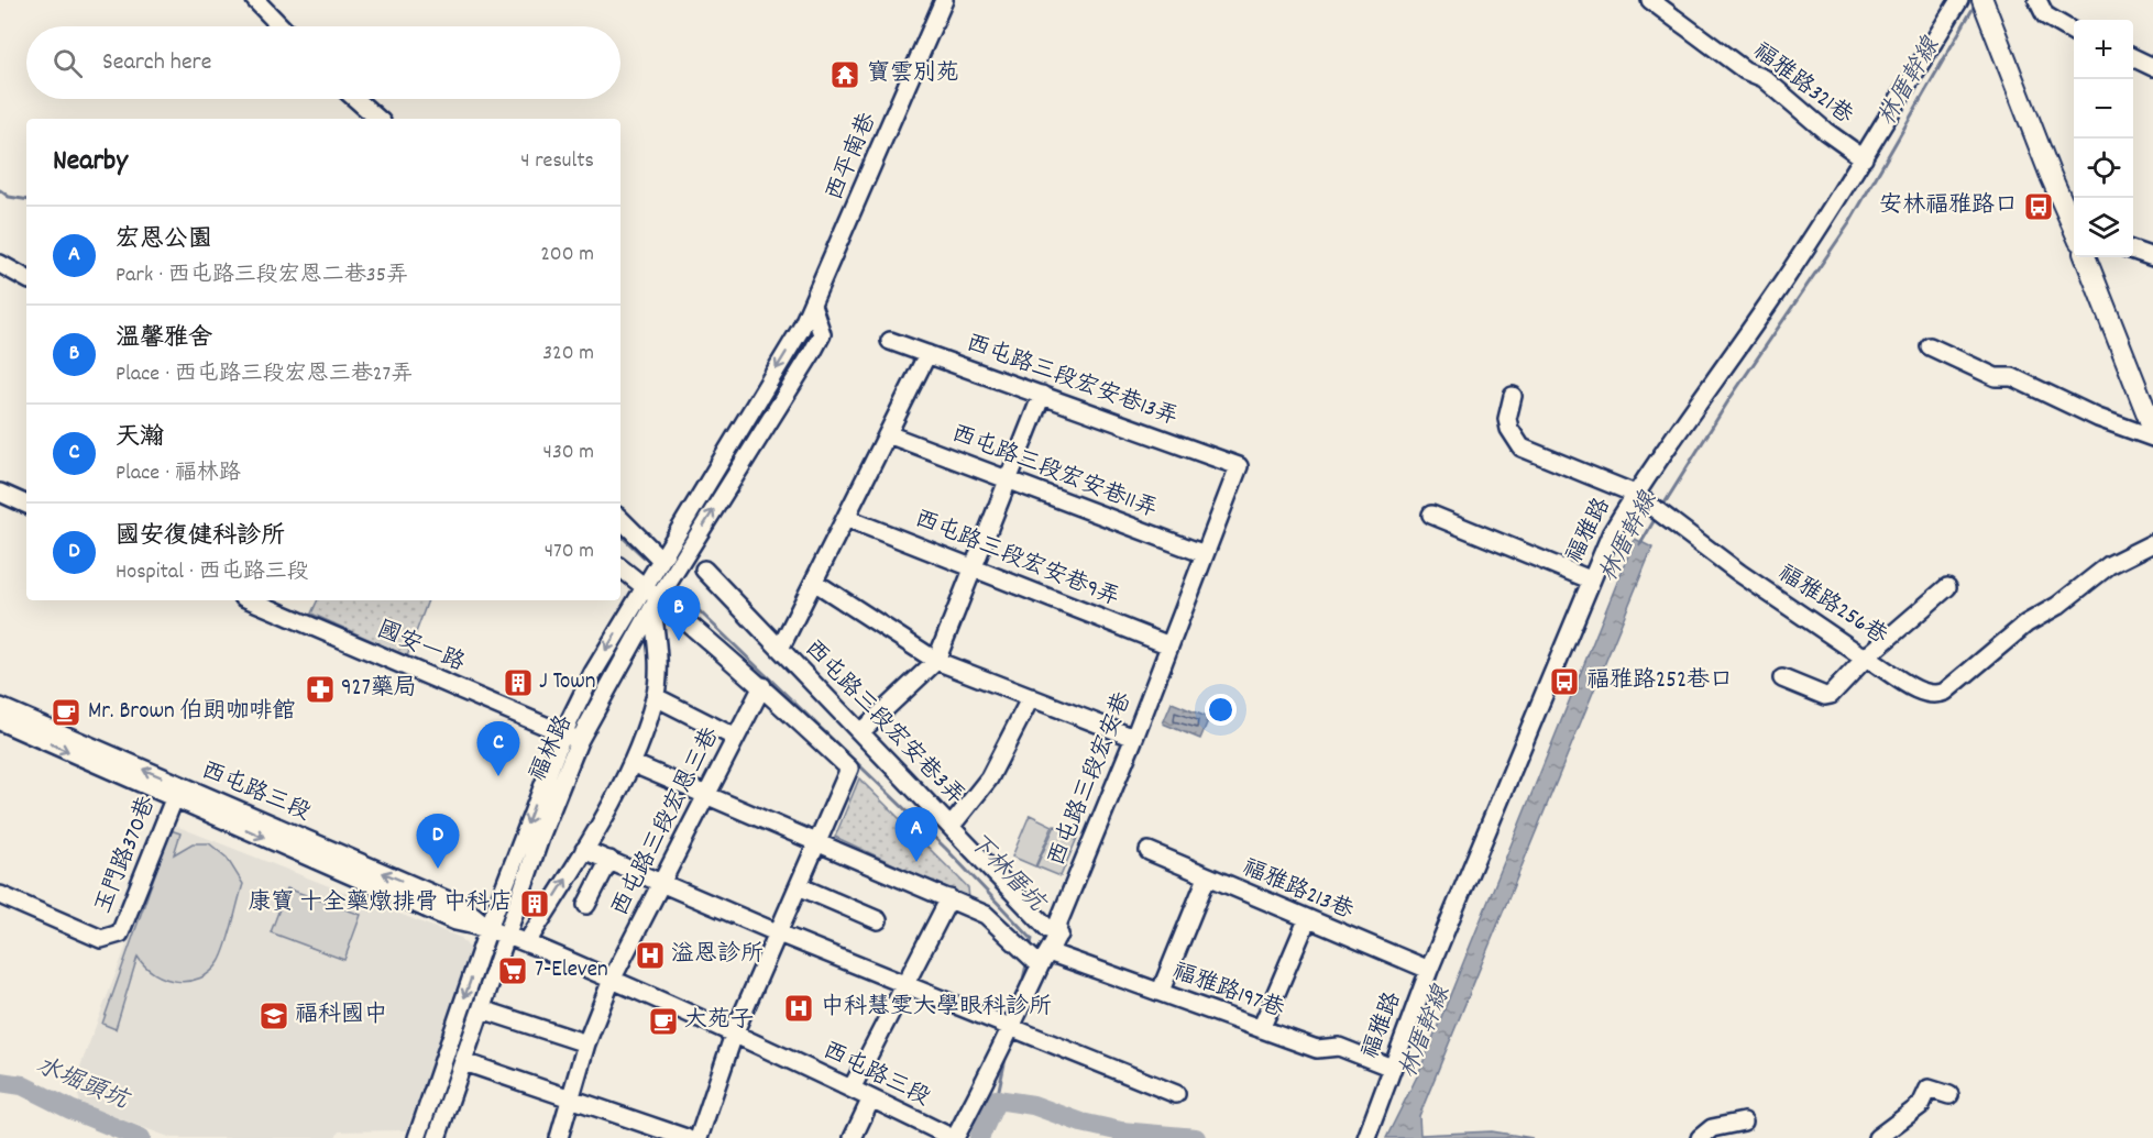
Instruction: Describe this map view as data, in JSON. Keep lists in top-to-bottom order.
{
  "streets": {
    "street": [
      "福雅路321巷",
      "西平南巷",
      "西屯路三段宏安巷13弄",
      "西屯路三段宏安巷11弄",
      "福雅路",
      "西屯路三段宏安巷9弄",
      "福雅路256巷",
      "國安一路",
      "西屯路三段宏安巷3弄",
      "福林路",
      "西屯路三段宏安巷",
      "西屯路三段",
      "西屯路三段宏恩三巷",
      "玉門路370巷",
      "福雅路213巷",
      "福雅路197巷"
    ]
  },
  "crossings": [
    ["福雅路321巷", "福雅路"],
    ["西平南巷", "福林路"],
    ["西屯路三段宏安巷13弄", "西屯路三段宏安巷"],
    ["西屯路三段宏安巷11弄", "西屯路三段宏安巷"],
    ["福雅路", "福雅路256巷"],
    ["福雅路", "福雅路213巷"],
    ["福雅路", "福雅路197巷"],
    ["西屯路三段宏安巷9弄", "西屯路三段宏安巷"],
    ["國安一路", "福林路"],
    ["西屯路三段宏安巷3弄", "西屯路三段宏安巷"],
    ["福林路", "西屯路三段"],
    ["西屯路三段宏安巷", "西屯路三段"],
    ["西屯路三段宏安巷", "福雅路197巷"],
    ["西屯路三段", "西屯路三段宏恩三巷"],
    ["西屯路三段", "玉門路370巷"]
  ],
  "water": ["林厝幹線", "下林厝坑", "水堀頭坑"],
  "places": {
    "temple": ["寶雲別苑"],
    "bus stop": ["安林福雅路口", "福雅路252巷口"],
    "building": ["J Town", "康寶 十全藥燉排骨 中科店"],
    "pharmacy": ["927藥局"],
    "cafe": ["Mr. Brown 伯朗咖啡館", "大苑子"],
    "hospital": ["溢恩診所", "中科慧雯大學眼科診所"],
    "supermarket": ["7-Eleven"],
    "school or university": ["福科國中"]
  },
  "page": {
    "map_buttons": ["+", "−"],
    "search": "Search here",
    "heading": ["Nearby", "4 results"],
    "list": [
      {
        "mark": "A",
        "name": "宏恩公園",
        "note": "Park · 西屯路三段宏恩二巷35弄",
        "value": "200 m"
      },
      {
        "mark": "B",
        "name": "溫馨雅舍",
        "note": "Place · 西屯路三段宏恩三巷27弄",
        "value": "320 m"
      },
      {
        "mark": "C",
        "name": "天瀚",
        "note": "Place · 福林路",
        "value": "430 m"
      },
      {
        "mark": "D",
        "name": "國安復健科診所",
        "note": "Hospital · 西屯路三段",
        "value": "470 m"
      }
    ],
    "pins": [
      "B",
      "C",
      "A",
      "D"
    ]
  }
}
